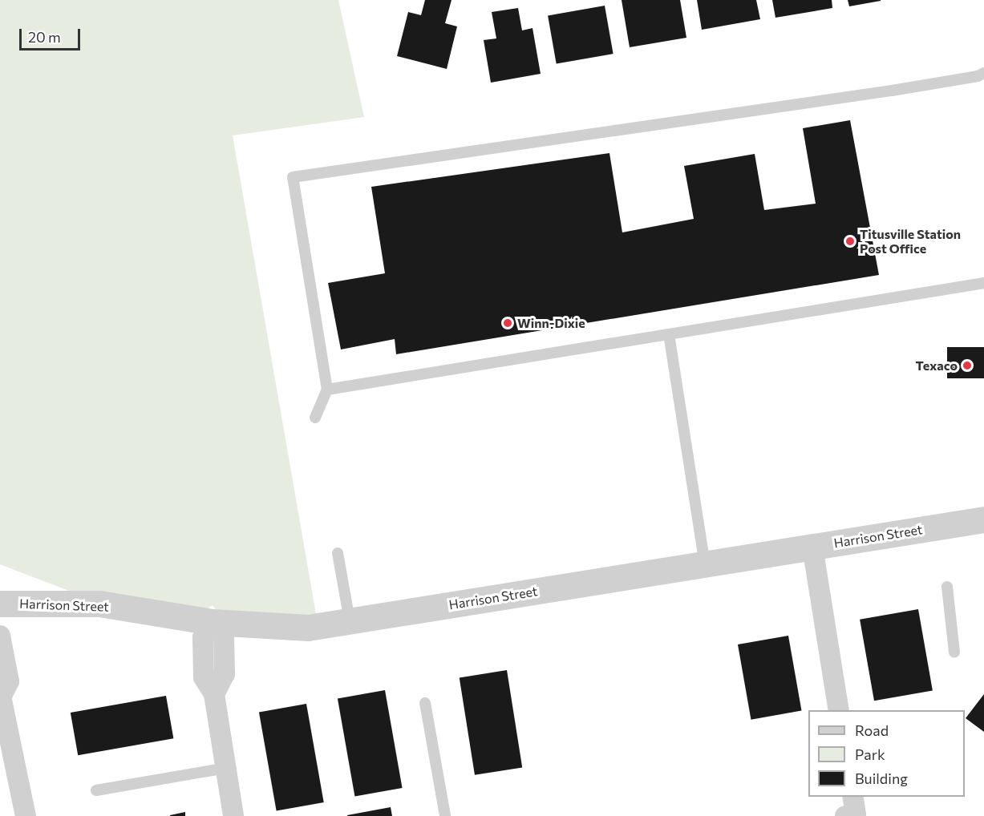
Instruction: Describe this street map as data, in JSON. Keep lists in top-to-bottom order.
{
  "streets": {
    "street": ["Harrison Street"]
  },
  "places": ["Titusville Station Post Office", "Winn-Dixie", "Texaco"],
  "legend": ["Road", "Park", "Building"],
  "scale_bar": "20 m"
}
